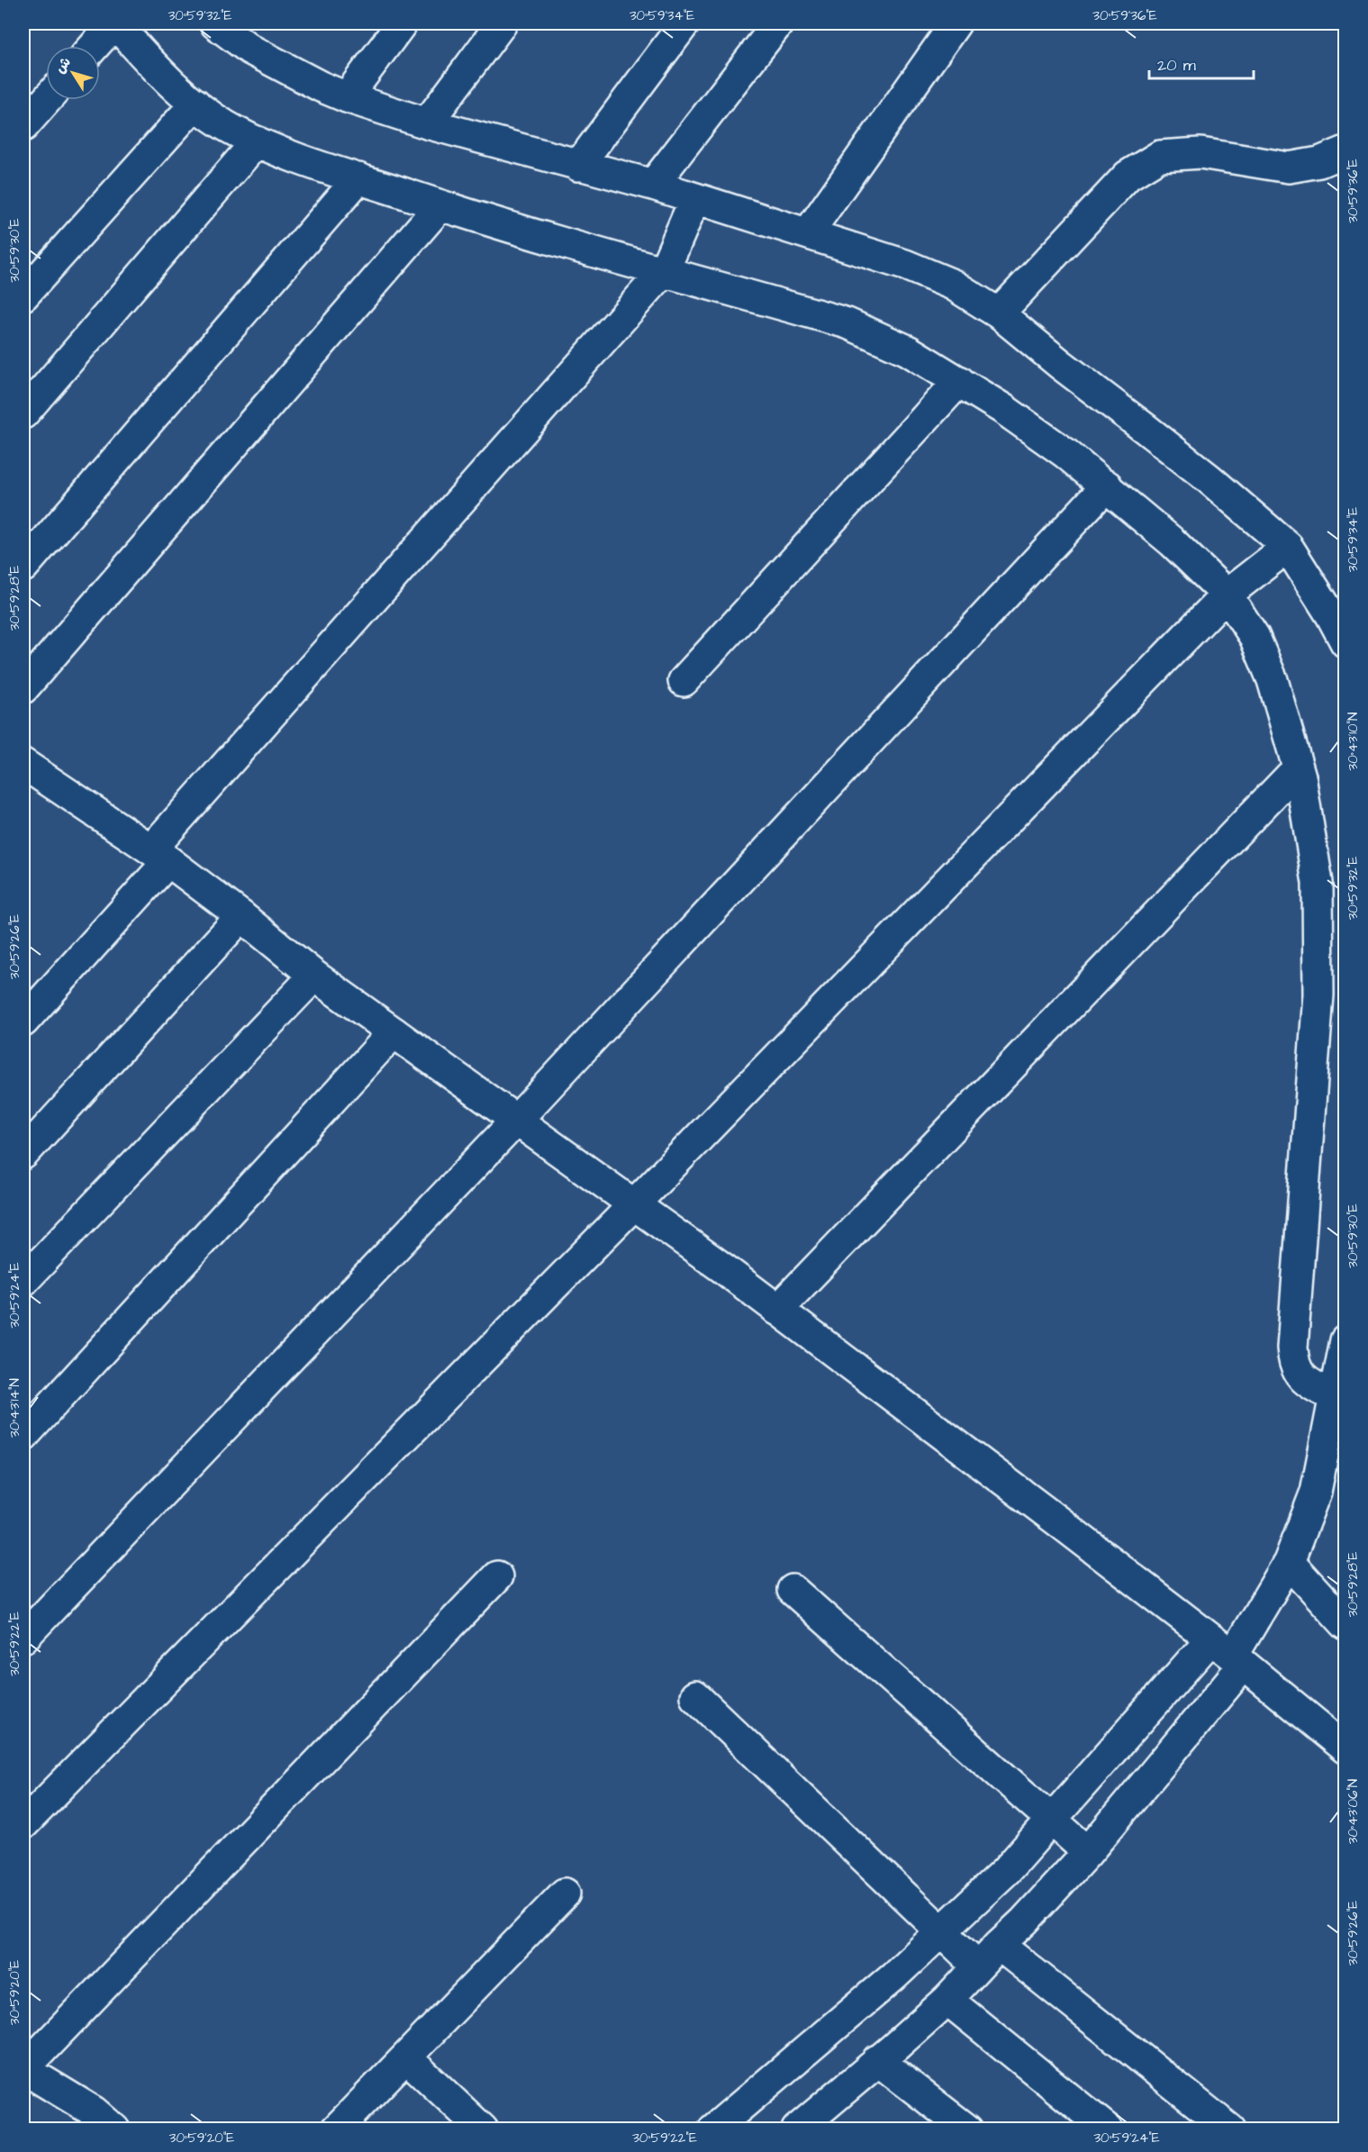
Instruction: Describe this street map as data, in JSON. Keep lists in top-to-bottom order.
{
  "scale_bar": "20 m",
  "north": "top left",
  "coordinates": [
    "30°59'32\"E",
    "30°59'34\"E",
    "30°59'36\"E",
    "30°59'30\"E",
    "30°59'28\"E",
    "30°43'10\"N",
    "30°59'26\"E",
    "30°59'24\"E",
    "30°43'14\"N",
    "30°59'22\"E",
    "30°43'06\"N",
    "30°59'20\"E"
  ]
}
